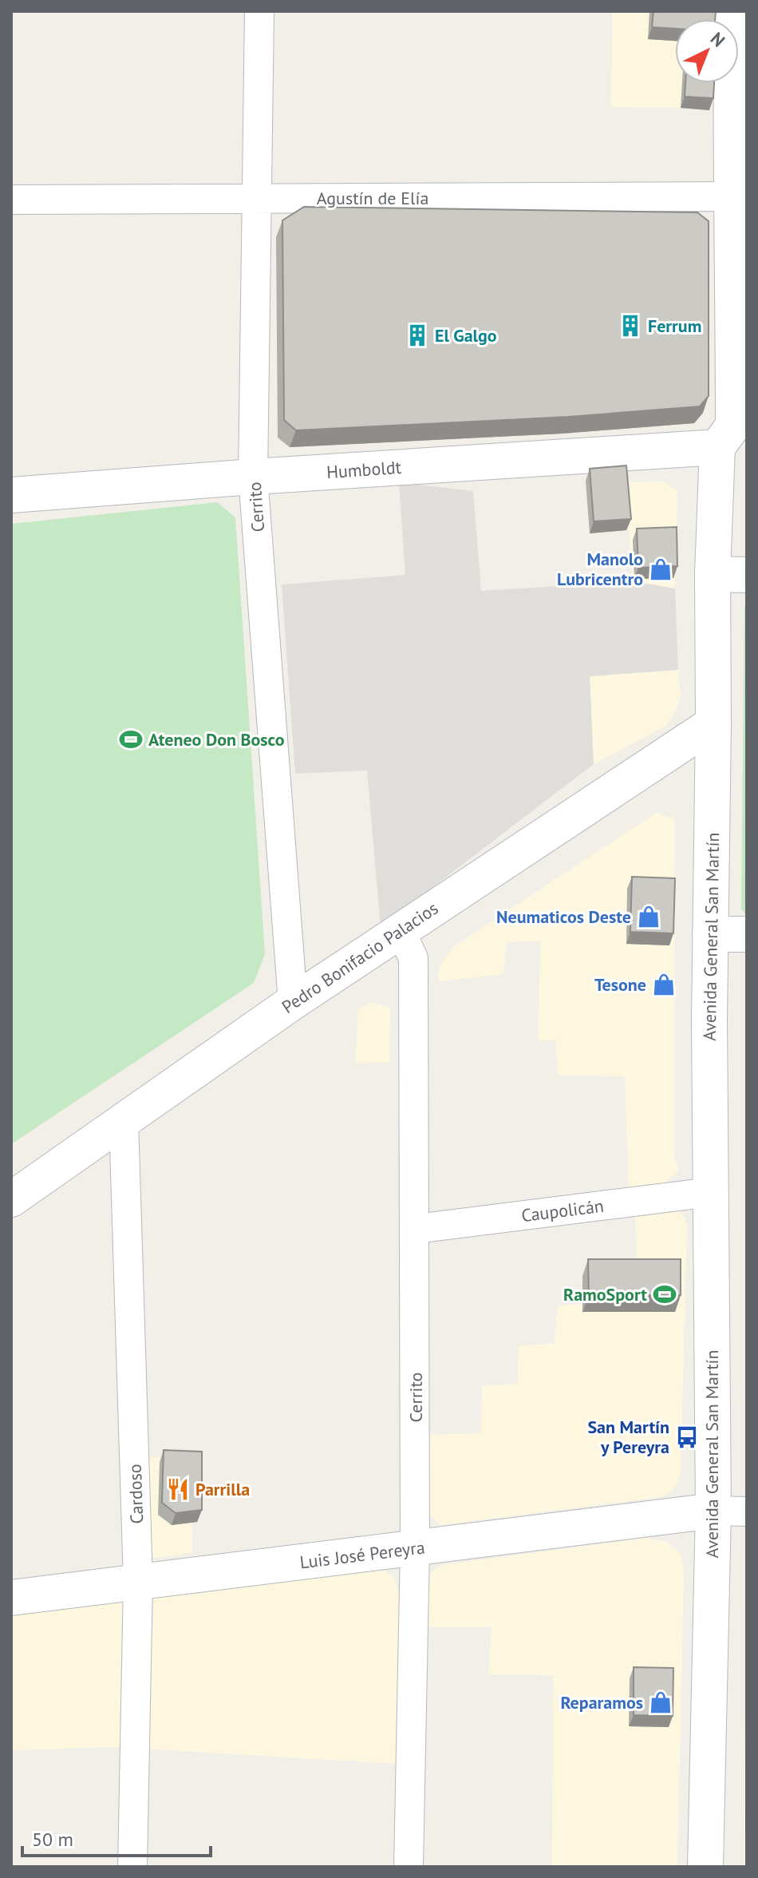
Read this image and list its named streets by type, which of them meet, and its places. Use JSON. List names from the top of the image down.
{
  "streets": {
    "street": [
      "Agustín de Elía",
      "Humboldt",
      "Cerrito",
      "Avenida General San Martín",
      "Pedro Bonifacio Palacios",
      "Caupolicán",
      "Cardoso",
      "Luis José Pereyra"
    ]
  },
  "crossings": [
    ["Agustín de Elía", "Cerrito"],
    ["Agustín de Elía", "Avenida General San Martín"],
    ["Humboldt", "Cerrito"],
    ["Humboldt", "Avenida General San Martín"],
    ["Cerrito", "Pedro Bonifacio Palacios"],
    ["Cerrito", "Caupolicán"],
    ["Cerrito", "Luis José Pereyra"],
    ["Avenida General San Martín", "Pedro Bonifacio Palacios"],
    ["Avenida General San Martín", "Caupolicán"],
    ["Avenida General San Martín", "Luis José Pereyra"],
    ["Pedro Bonifacio Palacios", "Cardoso"],
    ["Cardoso", "Luis José Pereyra"]
  ],
  "places": {
    "building": ["Ferrum", "El Galgo"],
    "shop": [
      "Manolo Lubricentro",
      "Neumaticos Deste",
      "Tesone",
      "Reparamos"
    ],
    "sports": ["Ateneo Don Bosco", "RamoSport"],
    "bus stop": ["San Martín y Pereyra"],
    "restaurant": ["Parrilla"]
  },
  "scale_bar": "50 m",
  "north": "top right"
}
